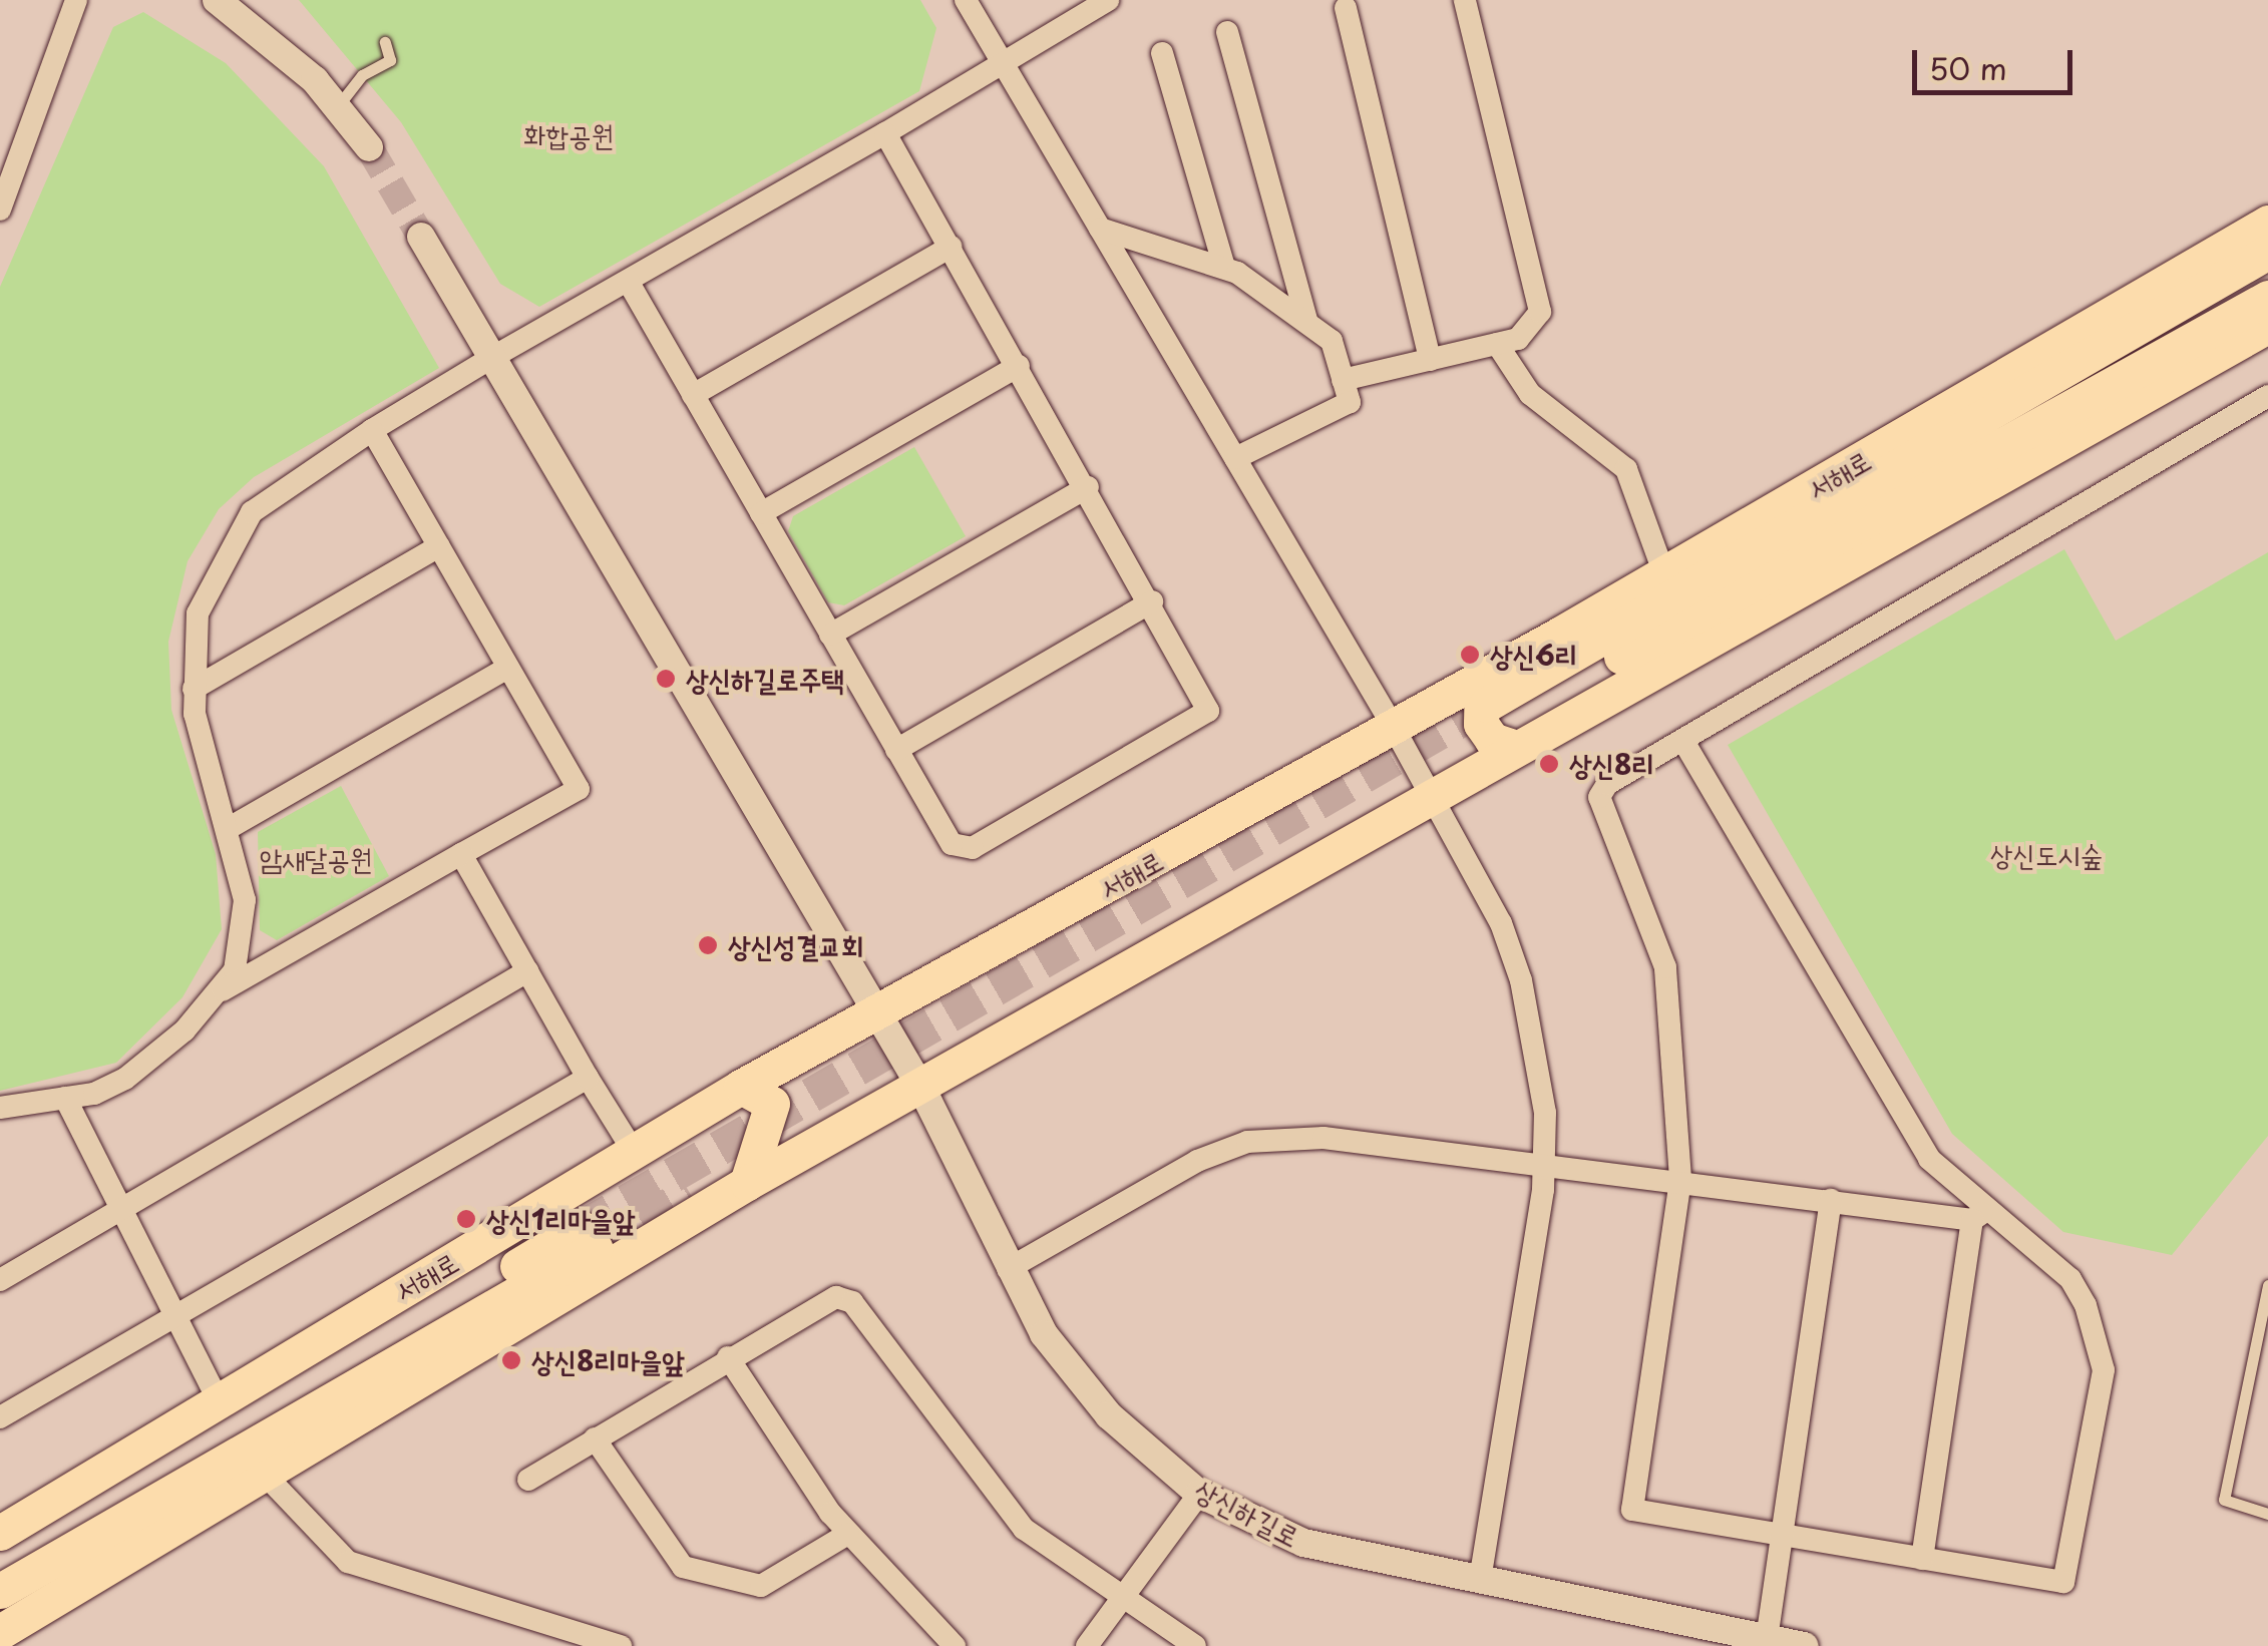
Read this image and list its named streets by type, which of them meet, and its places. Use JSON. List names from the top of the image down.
{
  "streets": {
    "main road": ["서해로"],
    "street": ["상신하길로"]
  },
  "crossings": [
    ["서해로", "상신하길로"]
  ],
  "parks": ["화합공원", "상신도시숲", "암새달공원"],
  "places": [
    "상신6리",
    "상신하길로주택",
    "상신8리",
    "상신성결교회",
    "상신1리마을앞",
    "상신8리마을앞"
  ],
  "scale_bar": "50 m"
}
